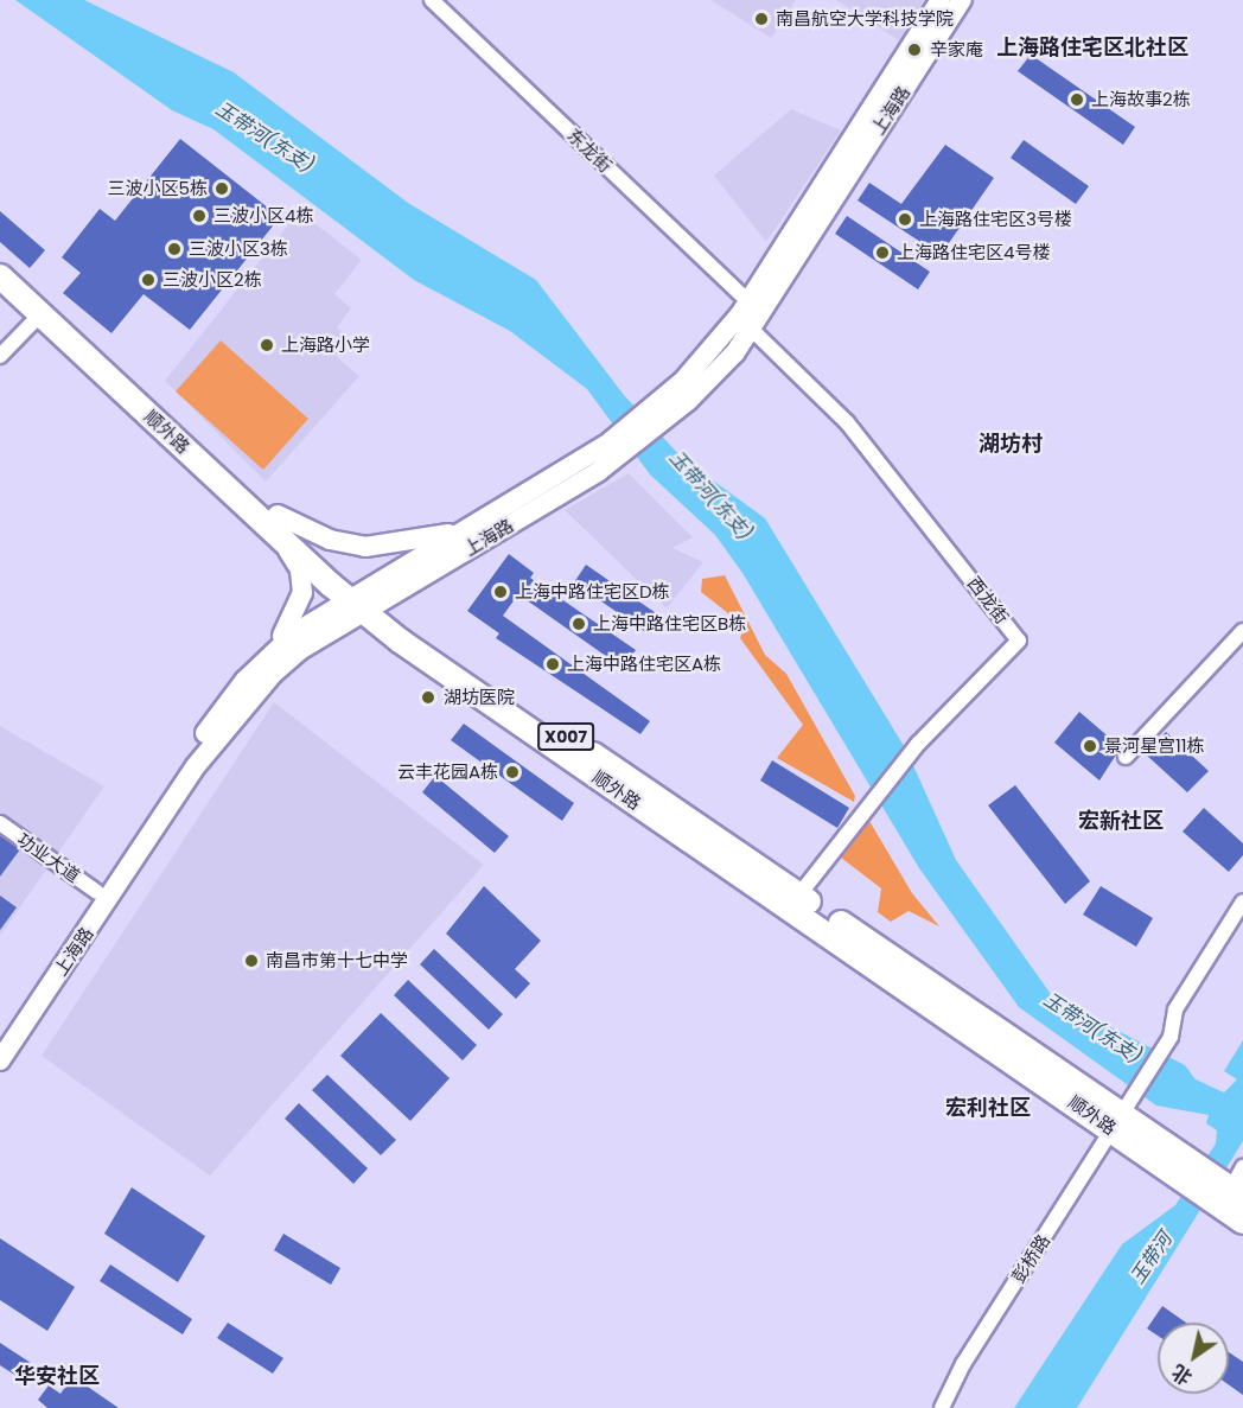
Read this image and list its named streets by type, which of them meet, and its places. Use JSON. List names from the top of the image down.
{
  "streets": {
    "main road": ["上海路", "顺外路"],
    "street": [
      "东龙街",
      "西龙街",
      "功业大道",
      "彭桥路"
    ]
  },
  "crossings": [
    ["上海路", "东龙街"],
    ["上海路", "顺外路"],
    ["上海路", "西龙街"],
    ["上海路", "功业大道"],
    ["顺外路", "西龙街"],
    ["顺外路", "彭桥路"]
  ],
  "districts": [
    "上海路住宅区北社区",
    "湖坊村",
    "宏新社区",
    "宏利社区",
    "华安社区"
  ],
  "water": ["玉带河(东支)", "玉带河"],
  "places": [
    "南昌航空大学科技学院",
    "辛家庵",
    "上海故事2栋",
    "三波小区5栋",
    "三波小区4栋",
    "上海路住宅区3号楼",
    "三波小区3栋",
    "上海路住宅区4号楼",
    "三波小区2栋",
    "上海路小学",
    "上海中路住宅区D栋",
    "上海中路住宅区B栋",
    "上海中路住宅区A栋",
    "湖坊医院",
    "景河星宫11栋",
    "云丰花园A栋",
    "南昌市第十七中学"
  ],
  "north": "bottom left"
}
